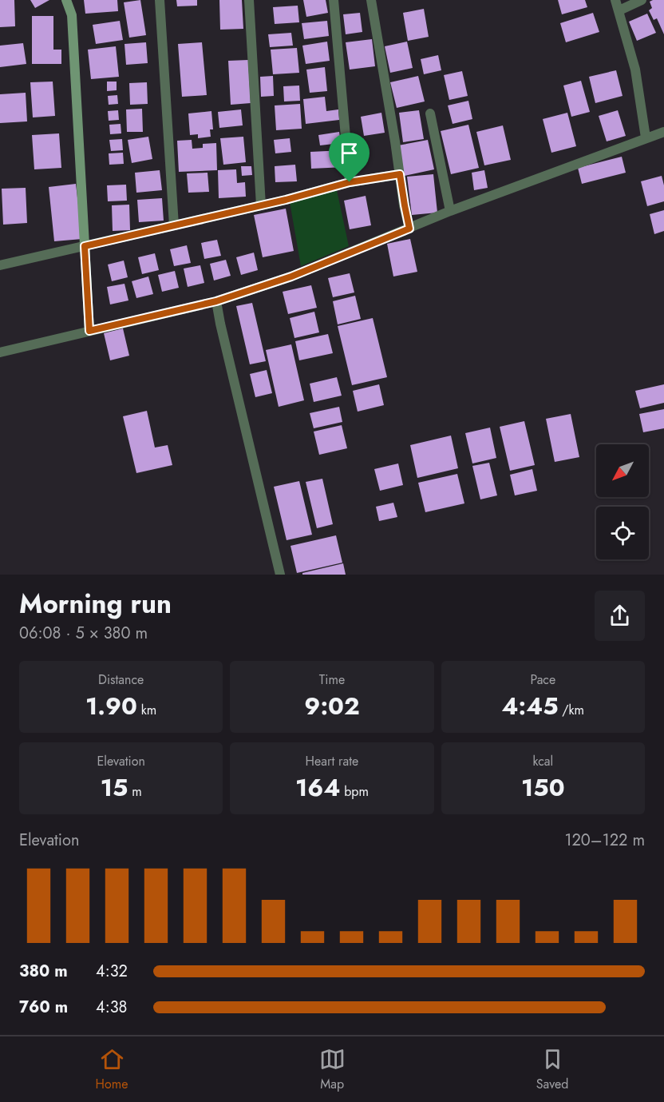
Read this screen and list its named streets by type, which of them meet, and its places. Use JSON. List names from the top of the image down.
{
  "north": "bottom left",
  "page": {
    "heading": ["Morning run", "06:08 · 5 × 380 m"],
    "stats": [
      ["Distance", "1.90 km"],
      ["Time", "9:02"],
      ["Pace", "4:45 /km"],
      ["Elevation", "15 m"],
      ["Heart rate", "164 bpm"],
      ["kcal", "150"]
    ],
    "chart": ["Elevation", "120–122 m"],
    "list": [
      {
        "name": "380 m",
        "note": "4:32"
      },
      {
        "name": "760 m",
        "note": "4:38"
      }
    ],
    "tabs": ["Home", "Map", "Saved"]
  }
}
